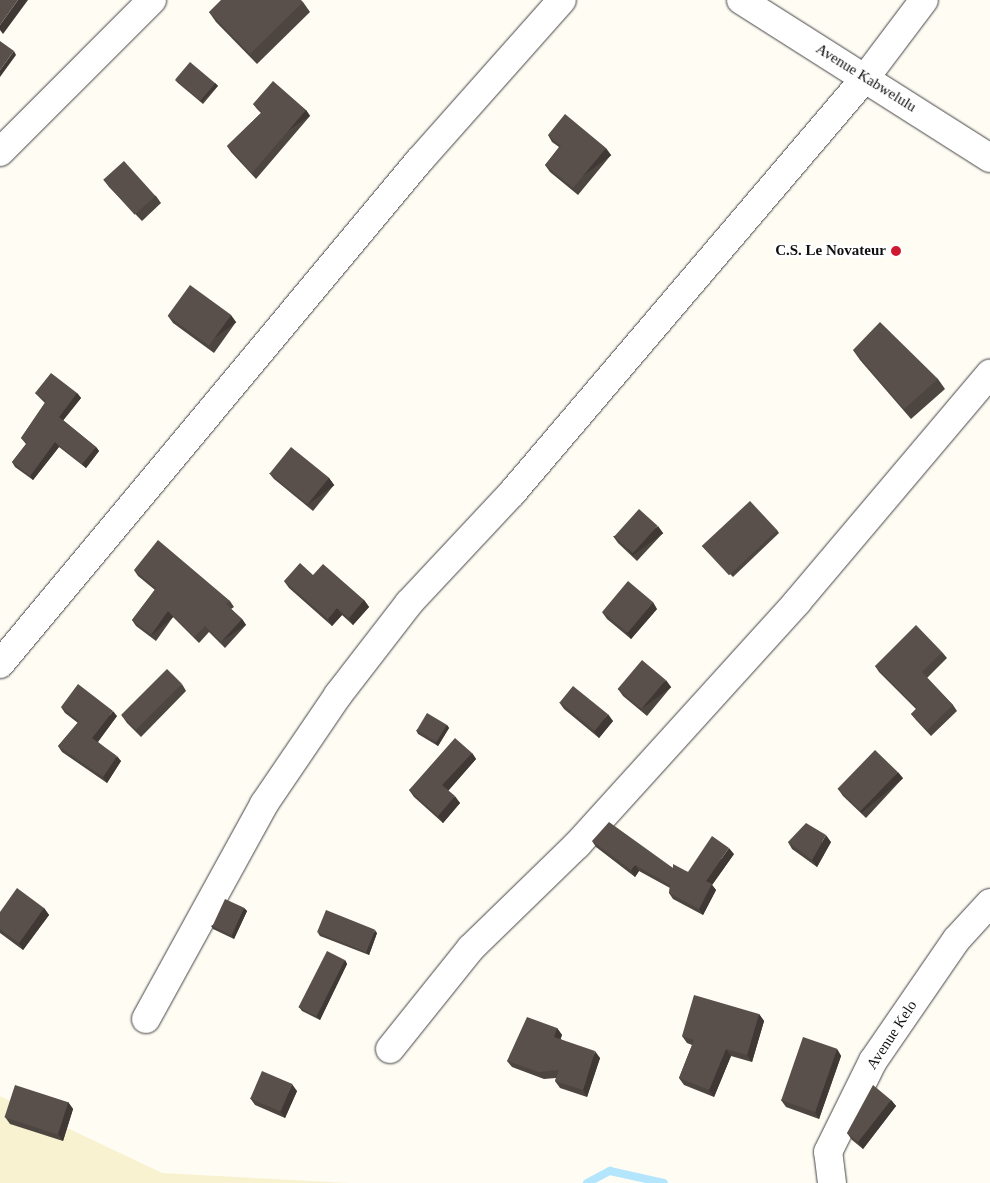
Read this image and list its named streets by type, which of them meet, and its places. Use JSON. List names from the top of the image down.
{
  "streets": {
    "street": ["Avenue Kabwelulu", "Avenue Kelo"]
  },
  "places": ["C.S. Le Novateur"]
}
